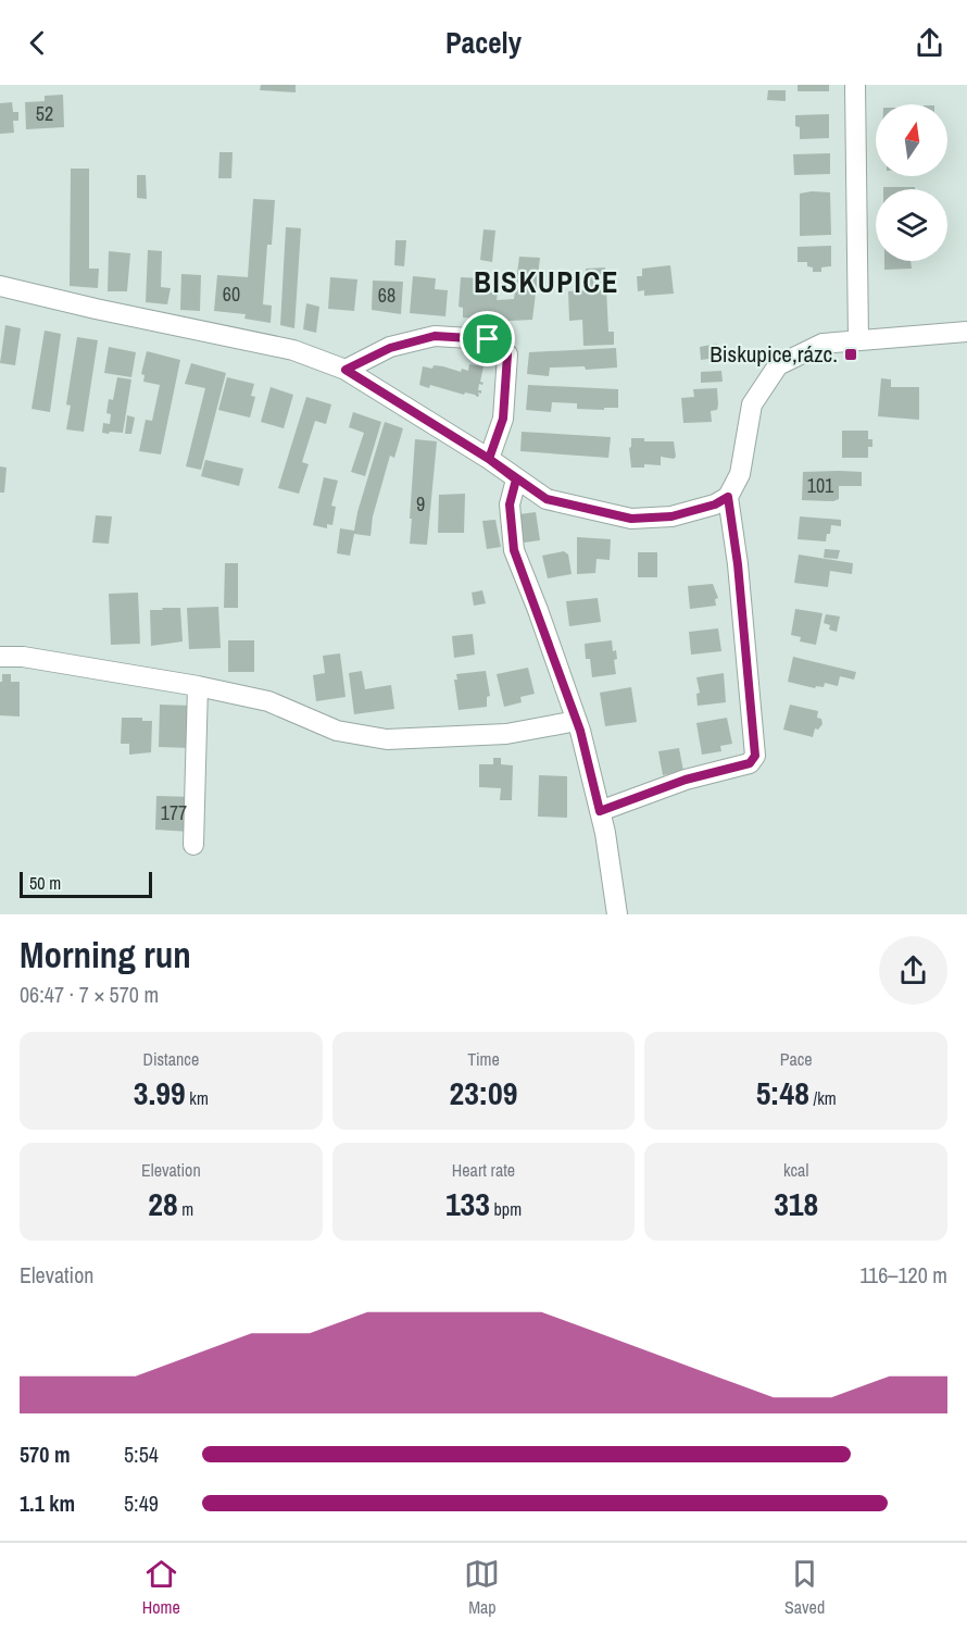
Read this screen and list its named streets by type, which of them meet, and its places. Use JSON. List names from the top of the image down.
{
  "districts": ["BISKUPICE"],
  "places": {
    "transit": ["Biskupice,rázc."]
  },
  "house_numbers": [
    "52",
    "60",
    "68",
    "101",
    "9",
    "177"
  ],
  "scale_bar": "50 m",
  "north": "top",
  "page": {
    "header": "Pacely",
    "scale": "50 m",
    "heading": ["Morning run", "06:47 · 7 × 570 m"],
    "stats": [
      ["Distance", "3.99 km"],
      ["Time", "23:09"],
      ["Pace", "5:48 /km"],
      ["Elevation", "28 m"],
      ["Heart rate", "133 bpm"],
      ["kcal", "318"]
    ],
    "chart": ["Elevation", "116–120 m"],
    "list": [
      {
        "name": "570 m",
        "note": "5:54"
      },
      {
        "name": "1.1 km",
        "note": "5:49"
      }
    ],
    "tabs": ["Home", "Map", "Saved"]
  }
}
